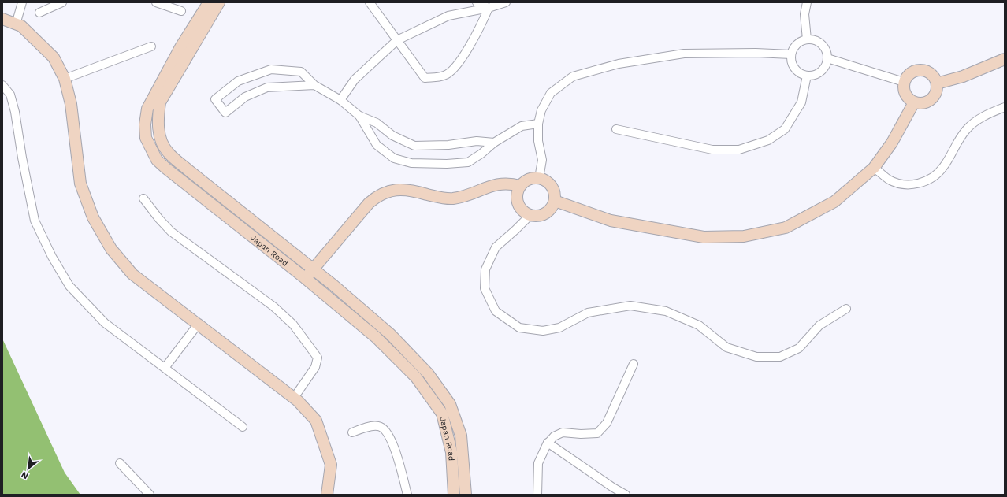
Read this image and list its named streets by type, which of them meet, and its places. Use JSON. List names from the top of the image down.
{
  "streets": {
    "street": ["Japan Road"]
  },
  "north": "bottom left"
}
